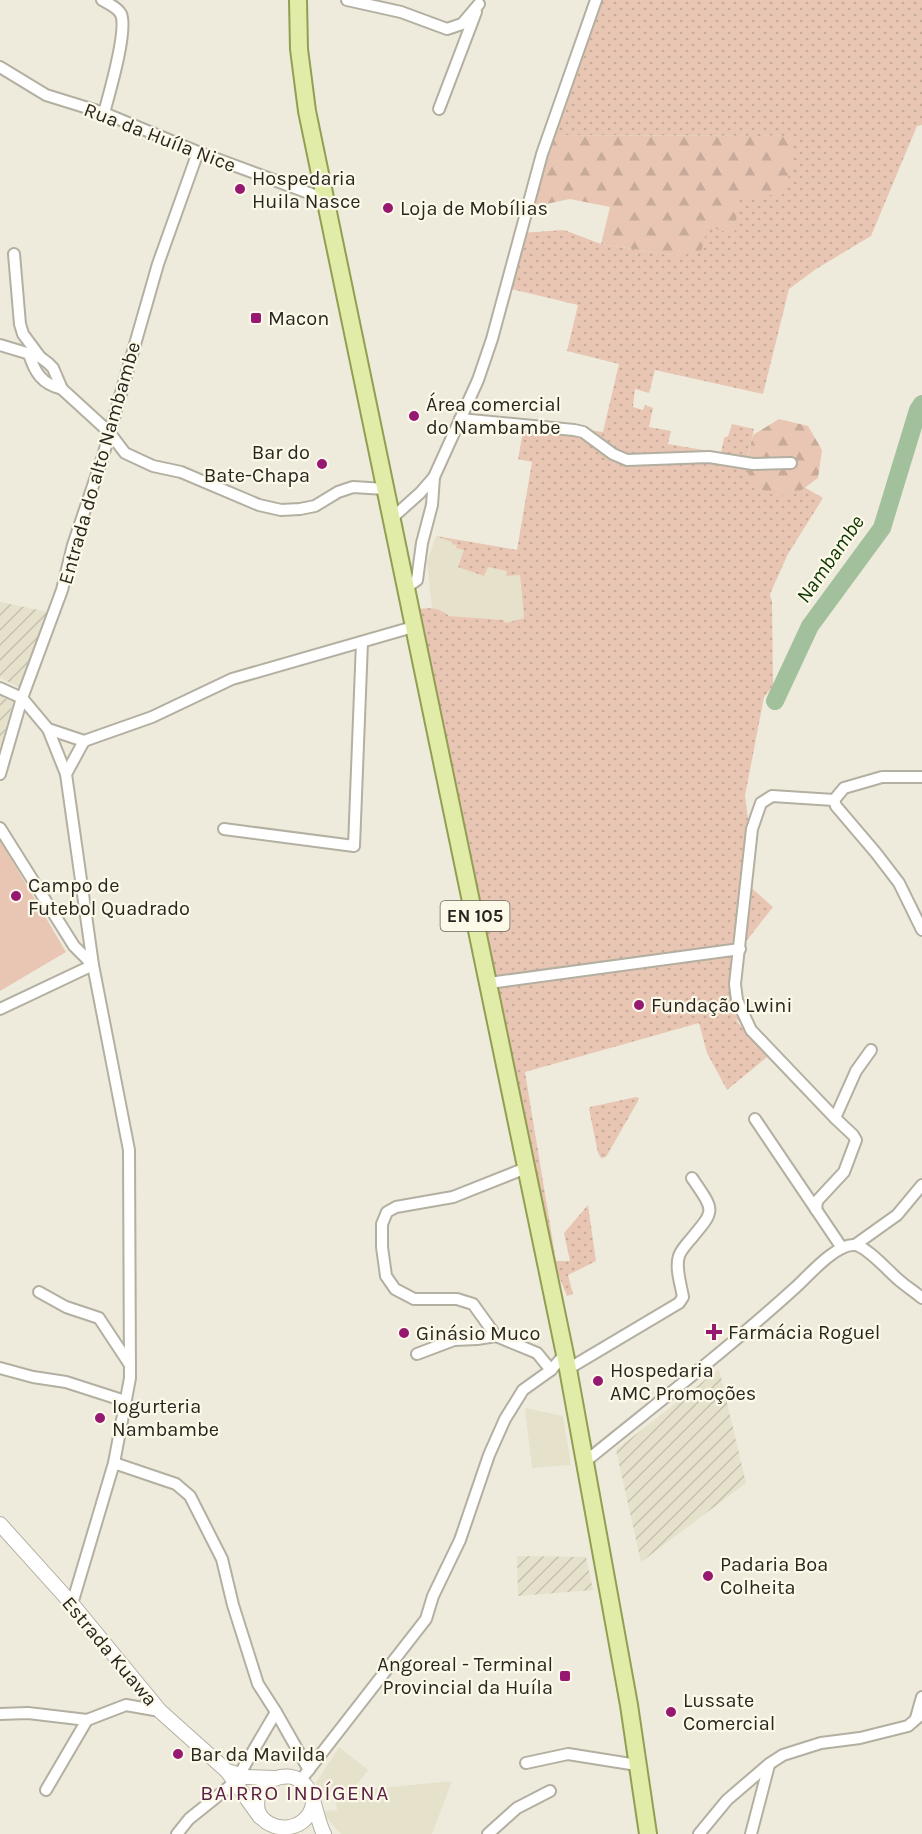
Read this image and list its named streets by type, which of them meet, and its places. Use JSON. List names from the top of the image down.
{
  "streets": {
    "main road": ["EN 105"],
    "street": ["Rua da Huíla Nice", "Entrada do alto Nambambe", "Estrada Kuawa"]
  },
  "crossings": [
    ["Rua da Huíla Nice", "Entrada do alto Nambambe"],
    ["Rua da Huíla Nice", "EN 105"]
  ],
  "districts": ["BAIRRO INDÍGENA"],
  "water": ["Nambambe"],
  "places": {
    "other": [
      "Hospedaria Huila Nasce",
      "Loja de Mobílias",
      "Área comercial do Nambambe",
      "Bar do Bate-Chapa",
      "Campo de Futebol Quadrado",
      "Fundação Lwini",
      "Ginásio Muco",
      "Hospedaria AMC Promoções",
      "Iogurteria Nambambe",
      "Padaria Boa Colheita",
      "Lussate Comercial",
      "Bar da Mavilda"
    ],
    "transit": ["Macon", "Angoreal - Terminal Provincial da Huíla"],
    "health": ["Farmácia Roguel"]
  }
}
